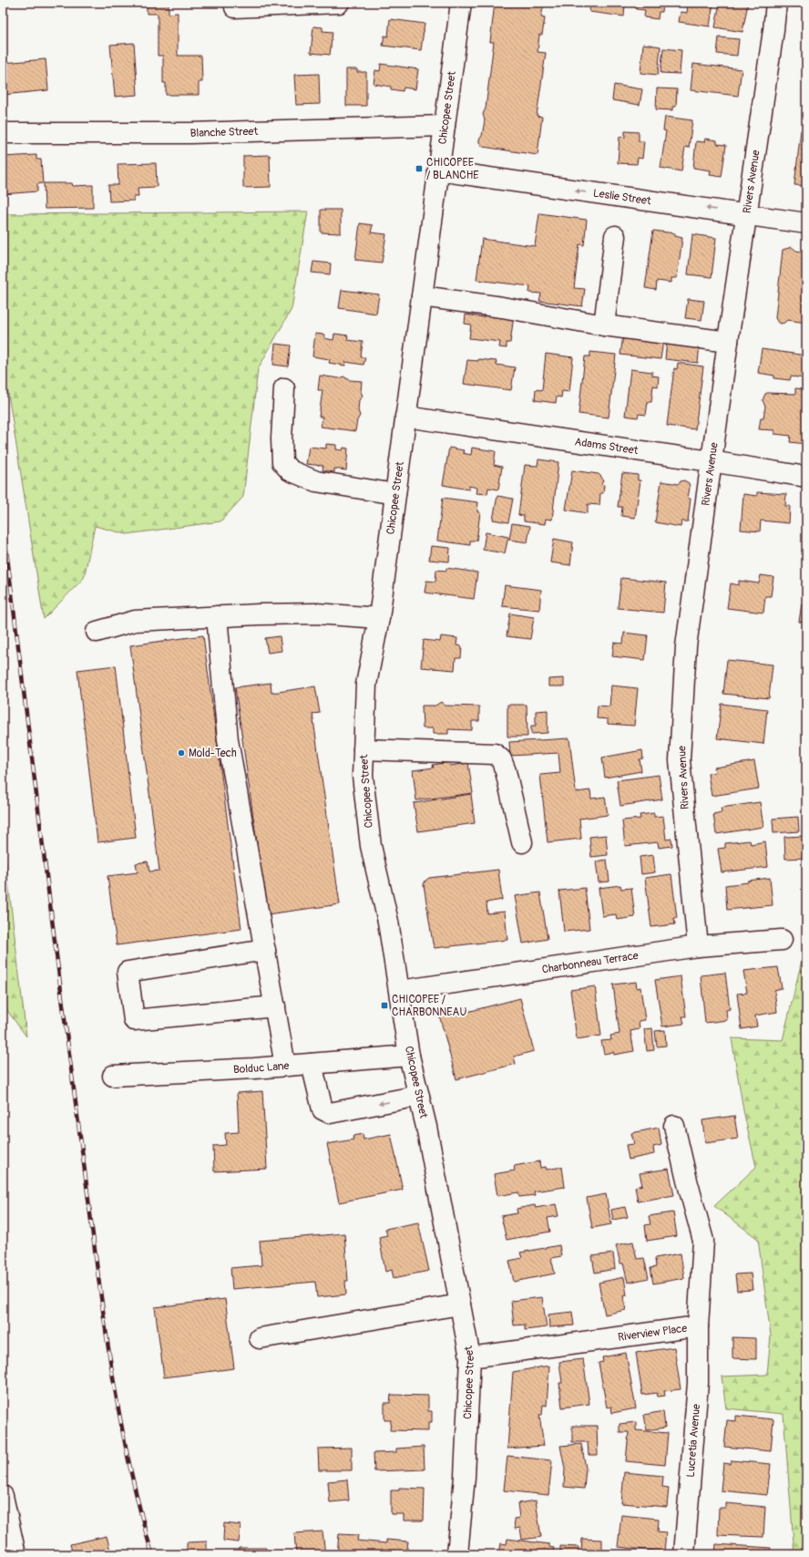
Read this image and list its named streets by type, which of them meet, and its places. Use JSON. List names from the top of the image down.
{
  "streets": {
    "street": [
      "Chicopee Street",
      "Blanche Street",
      "Rivers Avenue",
      "Leslie Street",
      "Adams Street",
      "Charbonneau Terrace",
      "Bolduc Lane",
      "Riverview Place",
      "Lucretia Avenue"
    ]
  },
  "crossings": [
    ["Chicopee Street", "Blanche Street"],
    ["Chicopee Street", "Leslie Street"],
    ["Chicopee Street", "Adams Street"],
    ["Chicopee Street", "Charbonneau Terrace"],
    ["Chicopee Street", "Bolduc Lane"],
    ["Chicopee Street", "Riverview Place"],
    ["Rivers Avenue", "Leslie Street"],
    ["Rivers Avenue", "Adams Street"],
    ["Rivers Avenue", "Charbonneau Terrace"],
    ["Riverview Place", "Lucretia Avenue"]
  ],
  "places": {
    "transit": ["CHICOPEE / BLANCHE", "CHICOPEE / CHARBONNEAU"],
    "other": ["Mold-Tech"]
  }
}
